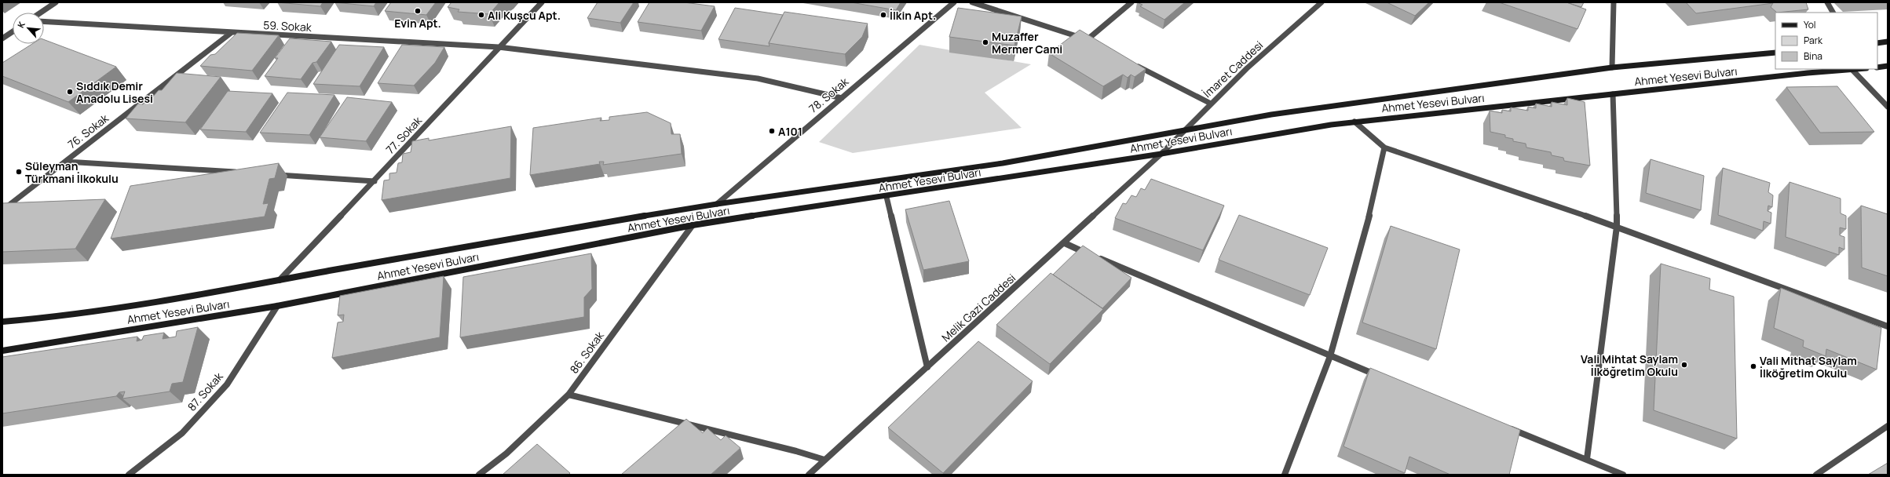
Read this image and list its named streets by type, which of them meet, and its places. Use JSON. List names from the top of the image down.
{
  "streets": {
    "main road": ["Ahmet Yesevi Bulvarı"],
    "street": [
      "59. Sokak",
      "İmaret Caddesi",
      "78. Sokak",
      "76. Sokak",
      "77. Sokak",
      "Melik Gazi Caddesi",
      "86. Sokak",
      "87. Sokak"
    ]
  },
  "crossings": [
    ["59. Sokak", "78. Sokak"],
    ["59. Sokak", "76. Sokak"],
    ["59. Sokak", "77. Sokak"],
    ["İmaret Caddesi", "Ahmet Yesevi Bulvarı"],
    ["İmaret Caddesi", "Melik Gazi Caddesi"],
    ["Ahmet Yesevi Bulvarı", "78. Sokak"],
    ["Ahmet Yesevi Bulvarı", "77. Sokak"],
    ["Ahmet Yesevi Bulvarı", "Melik Gazi Caddesi"],
    ["Ahmet Yesevi Bulvarı", "86. Sokak"],
    ["Ahmet Yesevi Bulvarı", "87. Sokak"]
  ],
  "places": [
    "Evin Apt.",
    "Ali Kuşcu Apt.",
    "İlkin Apt.",
    "Muzaffer Mermer Cami",
    "Sıddık Demir Anadolu Lisesi",
    "A101",
    "Süleyman Türkmani İlkokulu",
    "Vali Mihtat Saylam İlköğretim Okulu",
    "Vali Mithat Saylam İlköğretim Okulu"
  ],
  "legend": ["Yol", "Park", "Bina"],
  "north": "top left"
}
